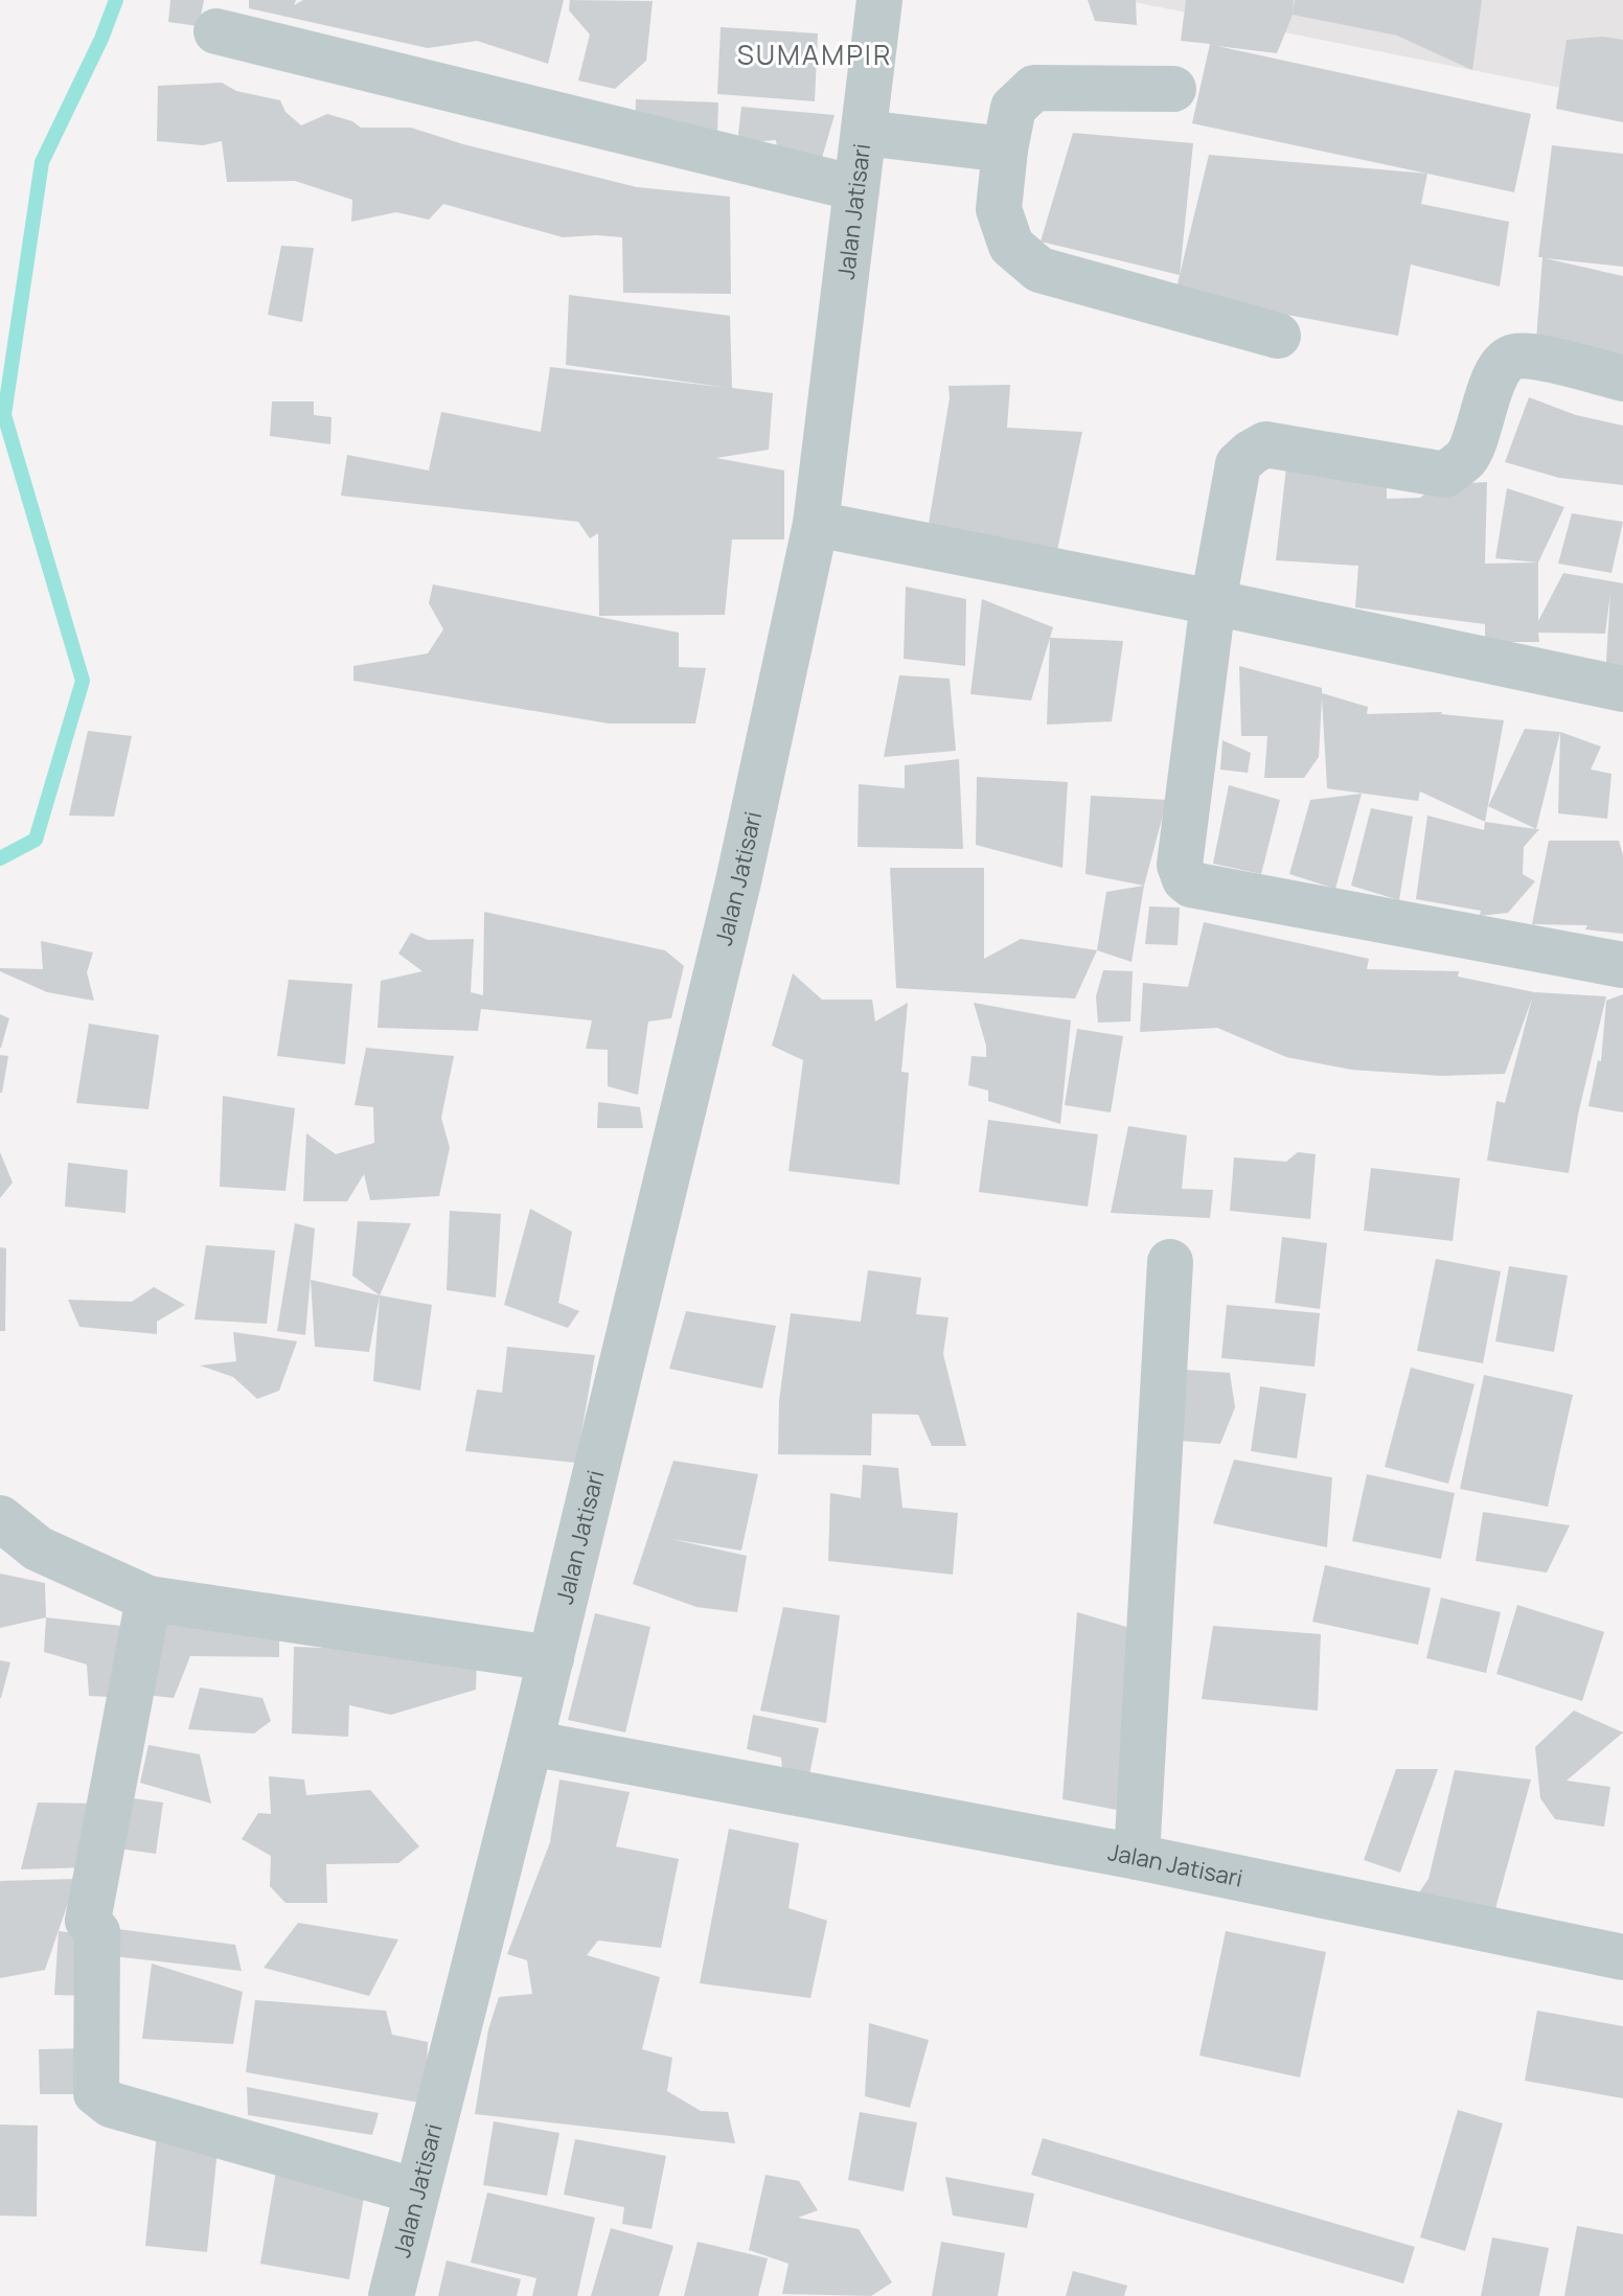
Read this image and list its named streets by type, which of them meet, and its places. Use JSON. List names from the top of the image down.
{
  "streets": {
    "street": ["Jalan Jatisari"]
  },
  "districts": ["SUMAMPIR"]
}
